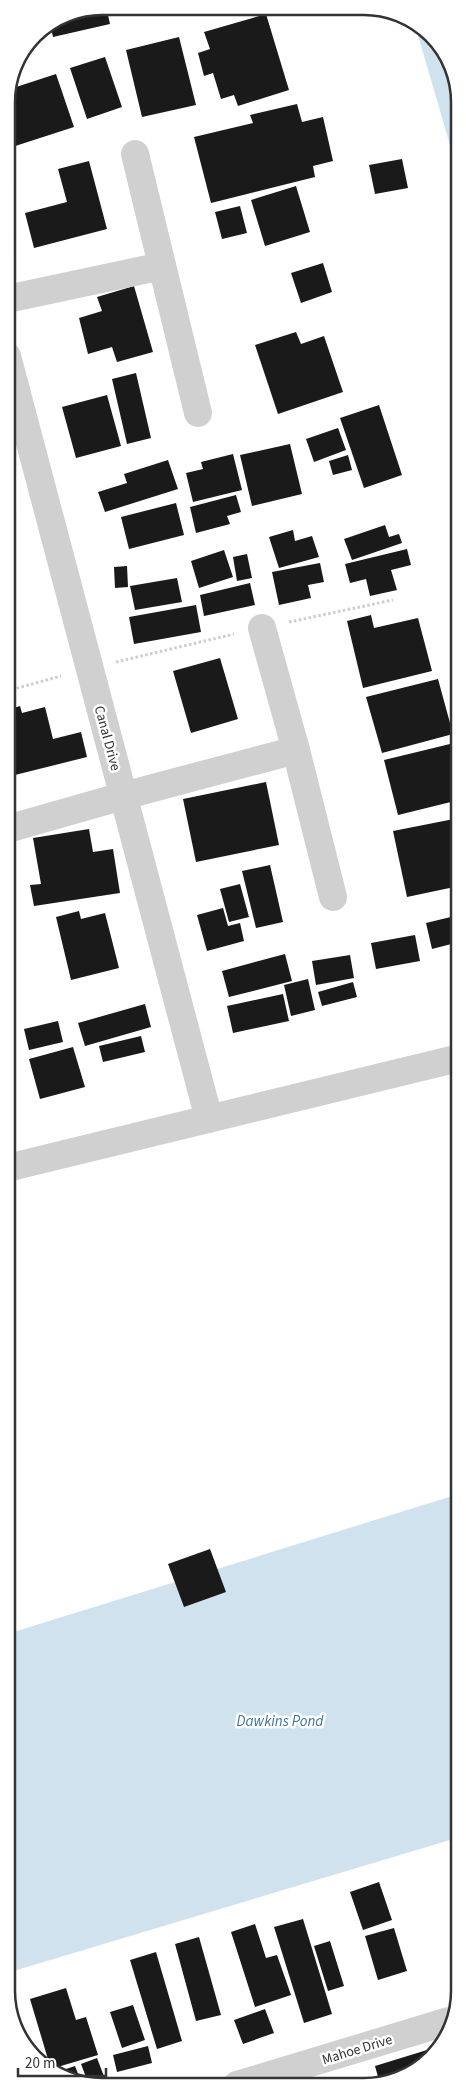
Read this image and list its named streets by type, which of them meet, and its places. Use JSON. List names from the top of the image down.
{
  "streets": {
    "street": ["Canal Drive", "Mahoe Drive"]
  },
  "water": ["Dawkins Pond"],
  "scale_bar": "20 m"
}
